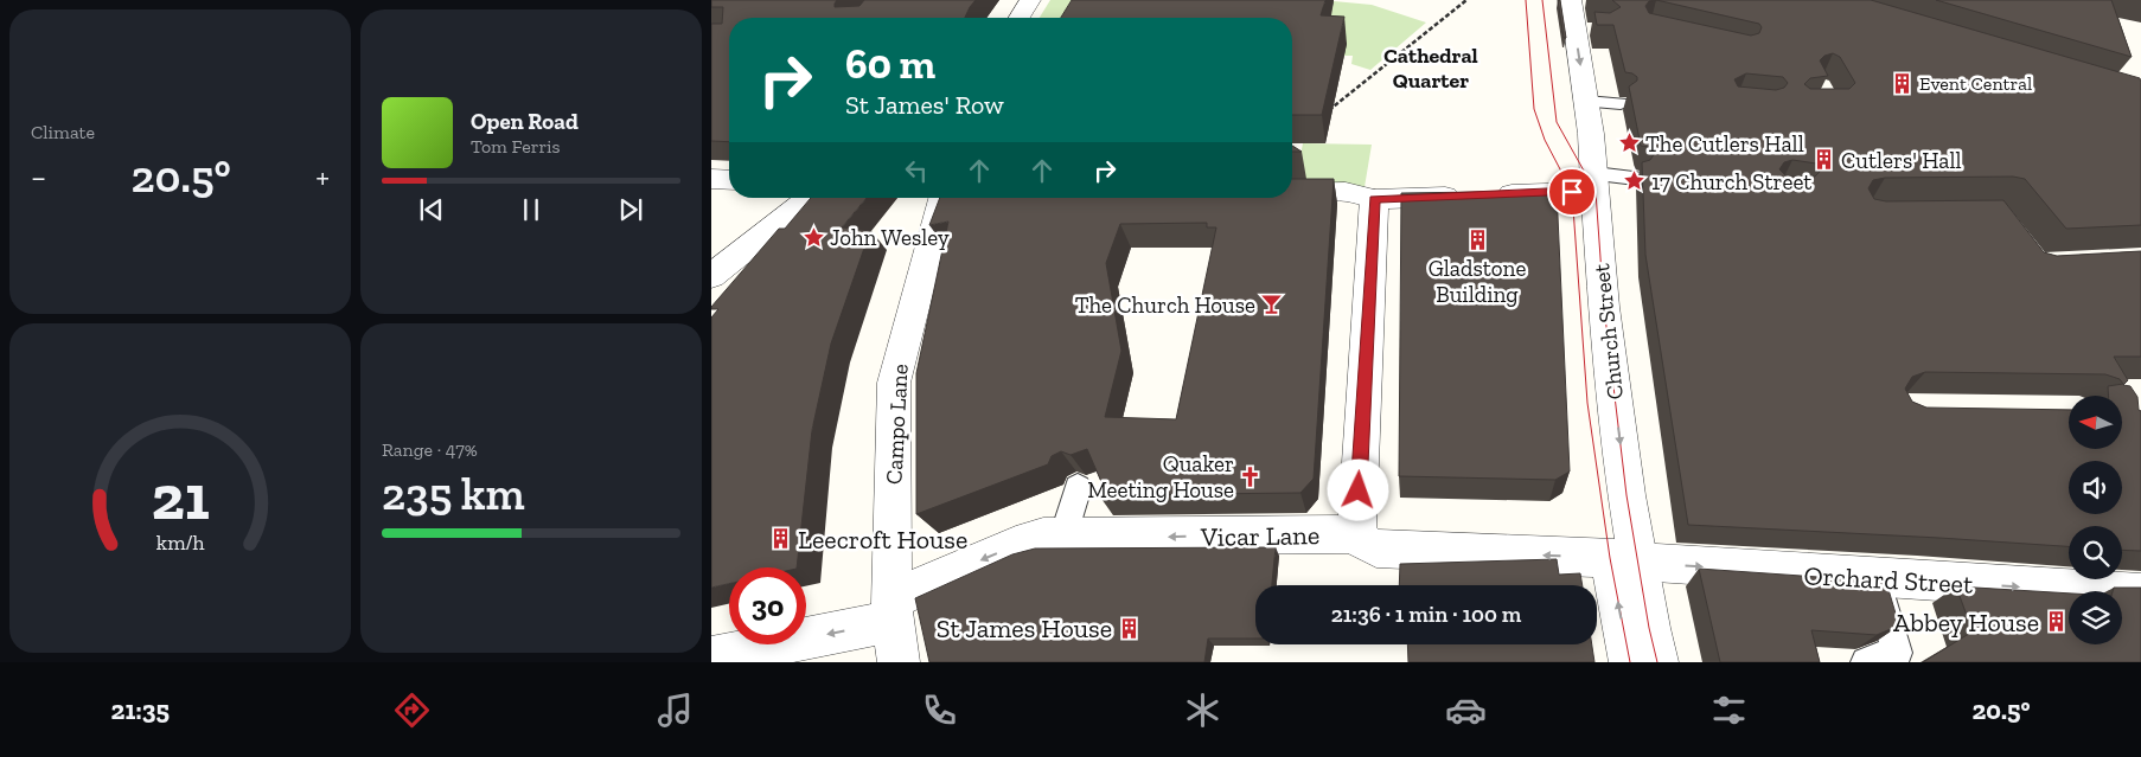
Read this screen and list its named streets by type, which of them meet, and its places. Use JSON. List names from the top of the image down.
{
  "streets": {
    "street": [
      "Church Street",
      "Campo Lane",
      "Vicar Lane",
      "Orchard Street"
    ]
  },
  "crossings": [
    ["Church Street", "Orchard Street"],
    ["Campo Lane", "Vicar Lane"]
  ],
  "one_way": ["Vicar Lane", "Orchard Street"],
  "districts": ["Cathedral Quarter"],
  "places": {
    "building": [
      "Event Central",
      "Cutlers' Hall",
      "Gladstone Building",
      "Leecroft House",
      "Abbey House",
      "St James House"
    ],
    "place": ["The Cutlers Hall", "17 Church Street", "John Wesley"],
    "bar": ["The Church House"],
    "church": ["Quaker Meeting House"]
  },
  "north": "left",
  "page": {
    "tile": [
      "Climate",
      ["Range · 47%", "235 km"]
    ],
    "turn": ["60 m", "St James' Row"],
    "song": ["Open Road", "Tom Ferris"],
    "heat": ["−", "20.5°", "+"],
    "limit": "30",
    "trip": "21:36 · 1 min · 100 m",
    "tabs": ["21:35", "20.5°"],
    "gauge": ["21", "km/h"]
  }
}
